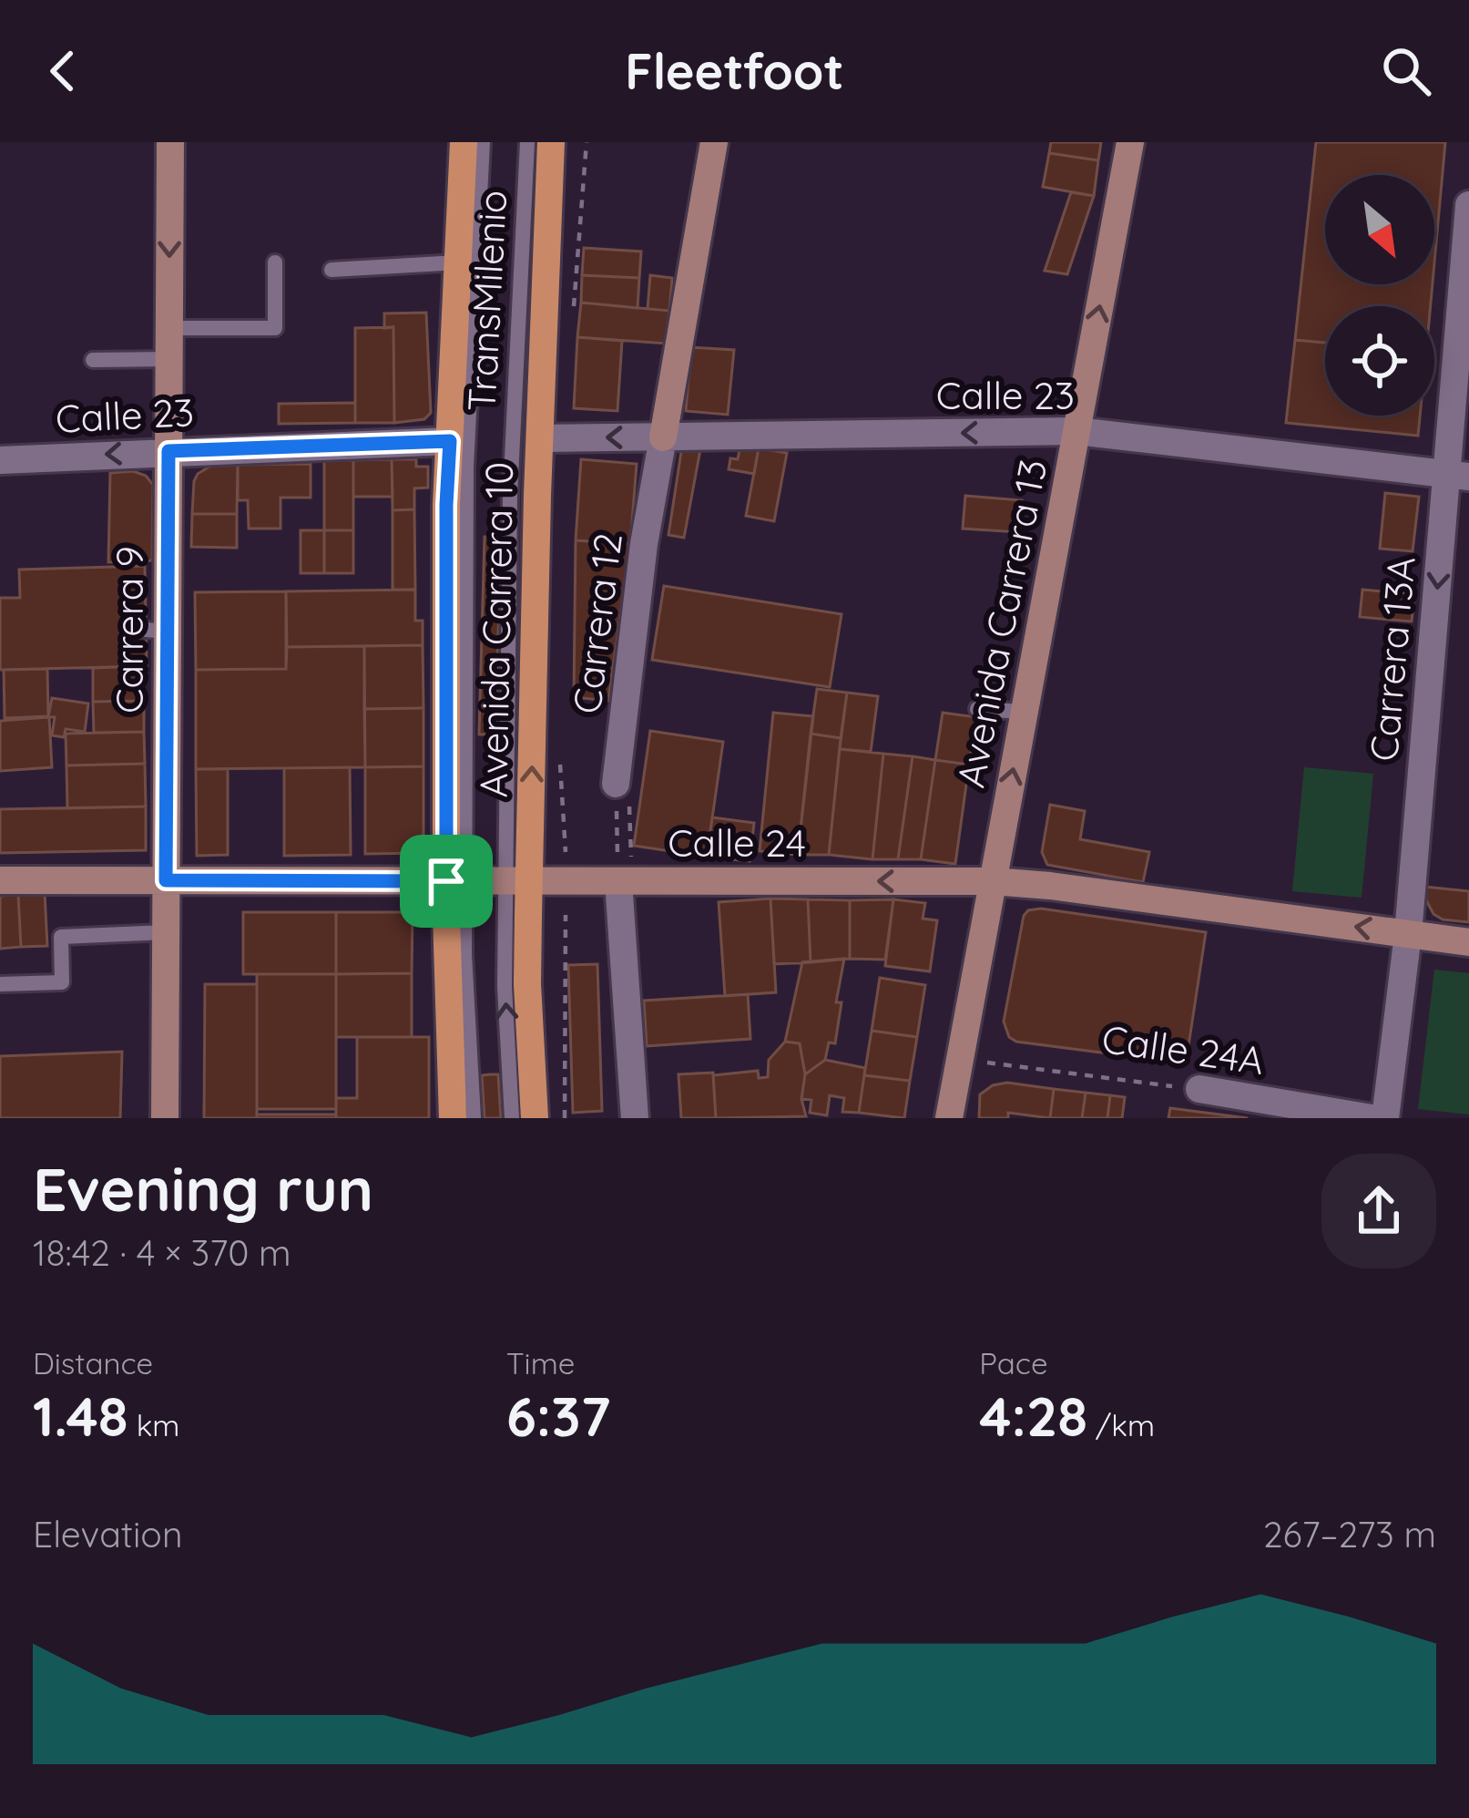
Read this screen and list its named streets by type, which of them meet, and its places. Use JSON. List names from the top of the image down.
{
  "streets": {
    "main road": ["Avenida Carrera 10"],
    "street": [
      "Calle 23",
      "Carrera 12",
      "Avenida Carrera 13",
      "Carrera 9",
      "Carrera 13A",
      "Calle 24",
      "Calle 24A"
    ],
    "lane": ["TransMilenio"]
  },
  "crossings": [
    ["TransMilenio", "Avenida Carrera 10"],
    ["TransMilenio", "Calle 24"],
    ["Calle 23", "Carrera 12"],
    ["Calle 23", "Avenida Carrera 13"],
    ["Calle 23", "Carrera 9"],
    ["Calle 23", "Avenida Carrera 10"],
    ["Calle 23", "Carrera 13A"],
    ["Avenida Carrera 13", "Calle 24"],
    ["Carrera 9", "Calle 24"],
    ["Avenida Carrera 10", "Calle 24"],
    ["Carrera 13A", "Calle 24"]
  ],
  "one_way": [
    "Calle 23",
    "Avenida Carrera 13",
    "Carrera 13A",
    "Calle 24"
  ],
  "north": "bottom right",
  "page": {
    "header": "Fleetfoot",
    "heading": ["Evening run", "18:42 · 4 × 370 m"],
    "stats": [
      ["Distance", "1.48 km"],
      ["Time", "6:37"],
      ["Pace", "4:28 /km"]
    ],
    "chart": ["Elevation", "267–273 m"]
  }
}
